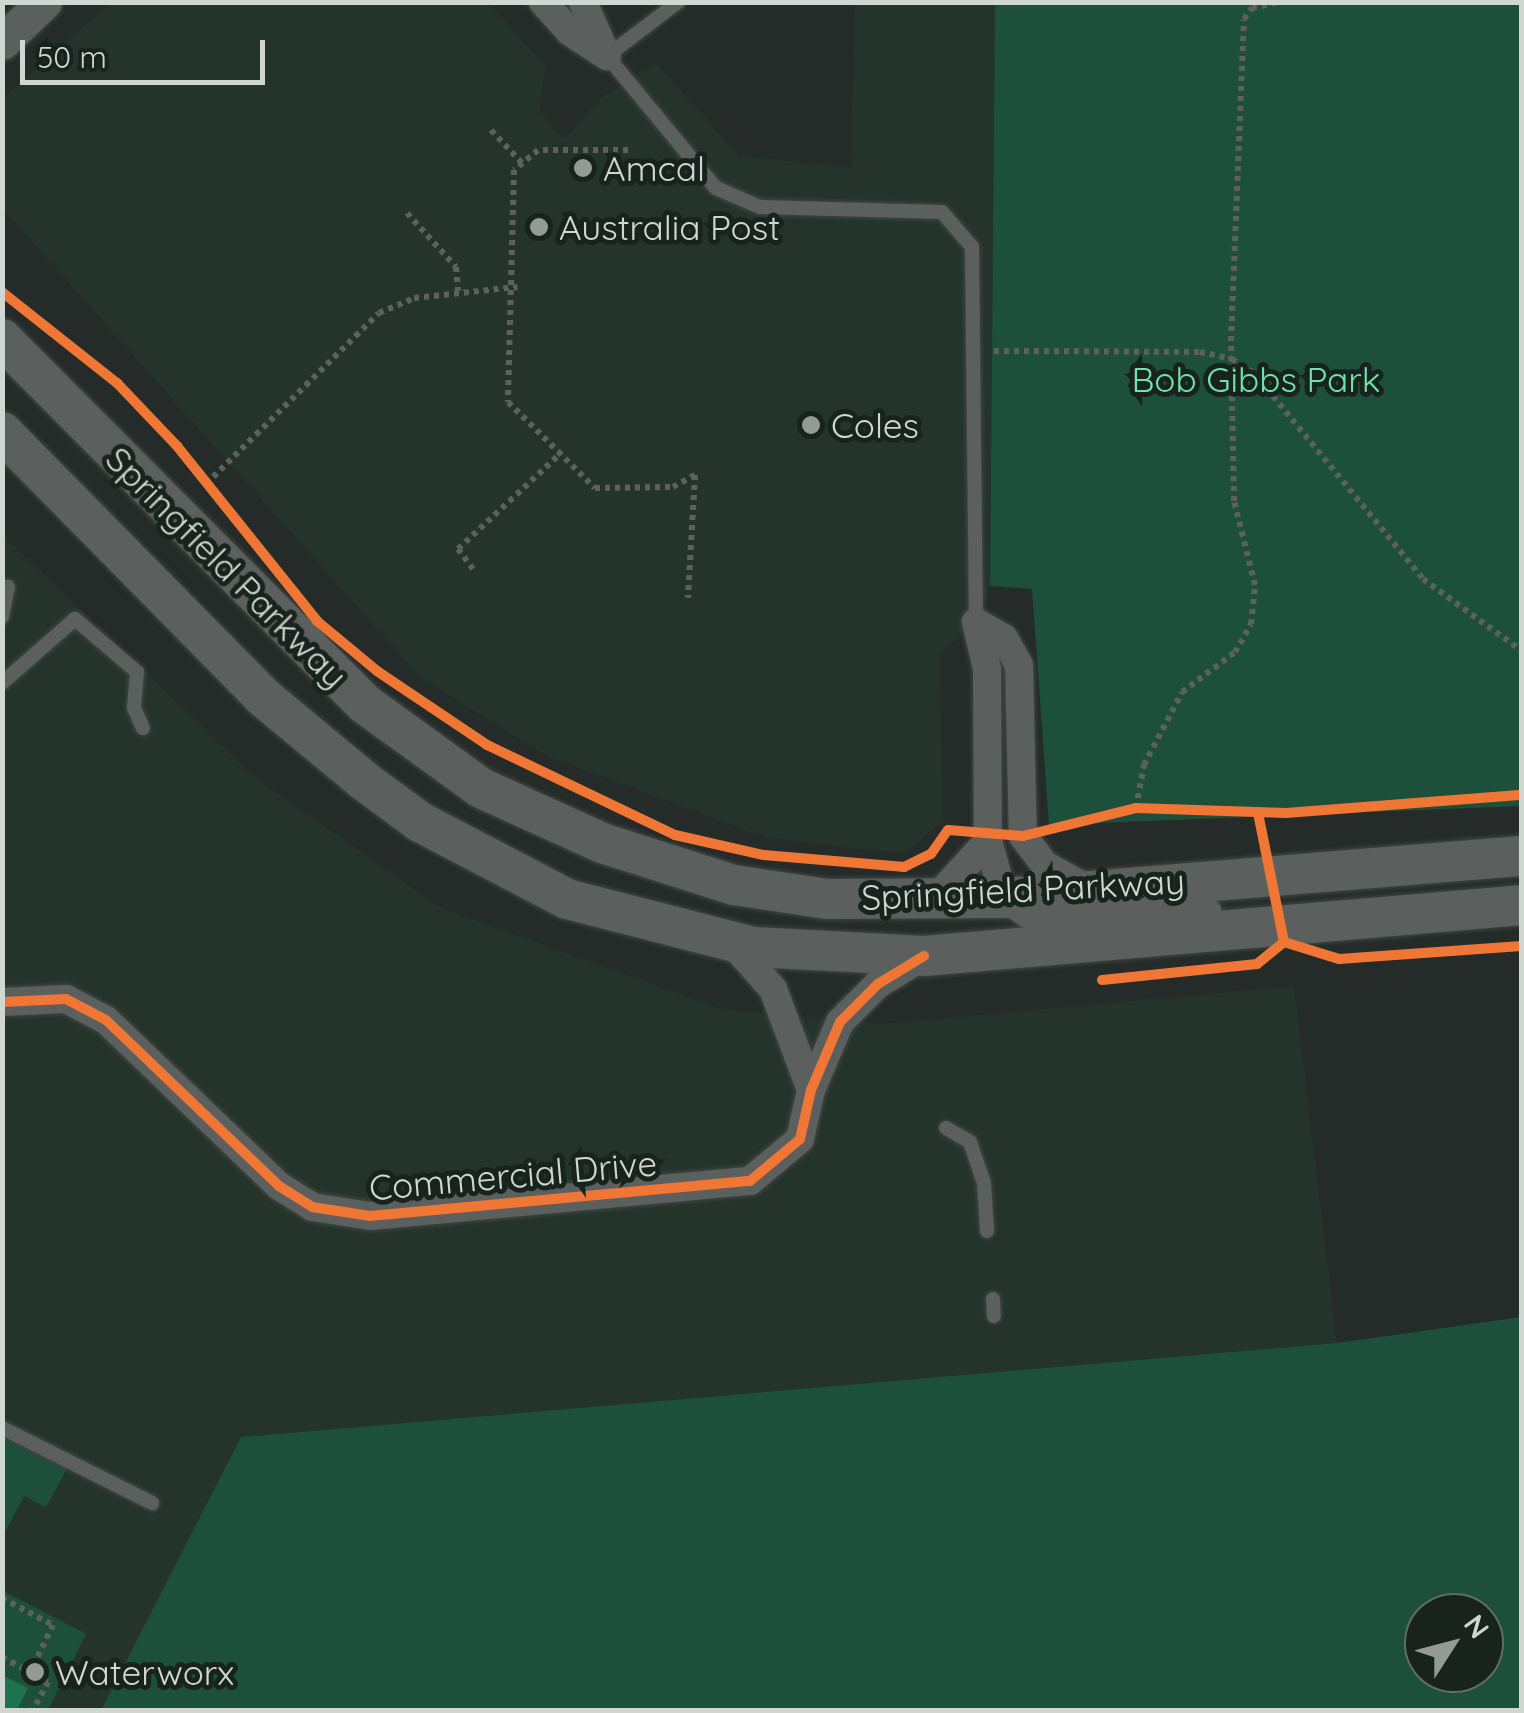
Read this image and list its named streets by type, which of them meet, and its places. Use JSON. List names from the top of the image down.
{
  "streets": {
    "main road": ["Springfield Parkway"],
    "street": ["Commercial Drive"]
  },
  "crossings": [
    ["Springfield Parkway", "Commercial Drive"]
  ],
  "parks": ["Bob Gibbs Park"],
  "places": [
    "Amcal",
    "Australia Post",
    "Coles",
    "Waterworx"
  ],
  "scale_bar": "50 m",
  "north": "top right"
}
